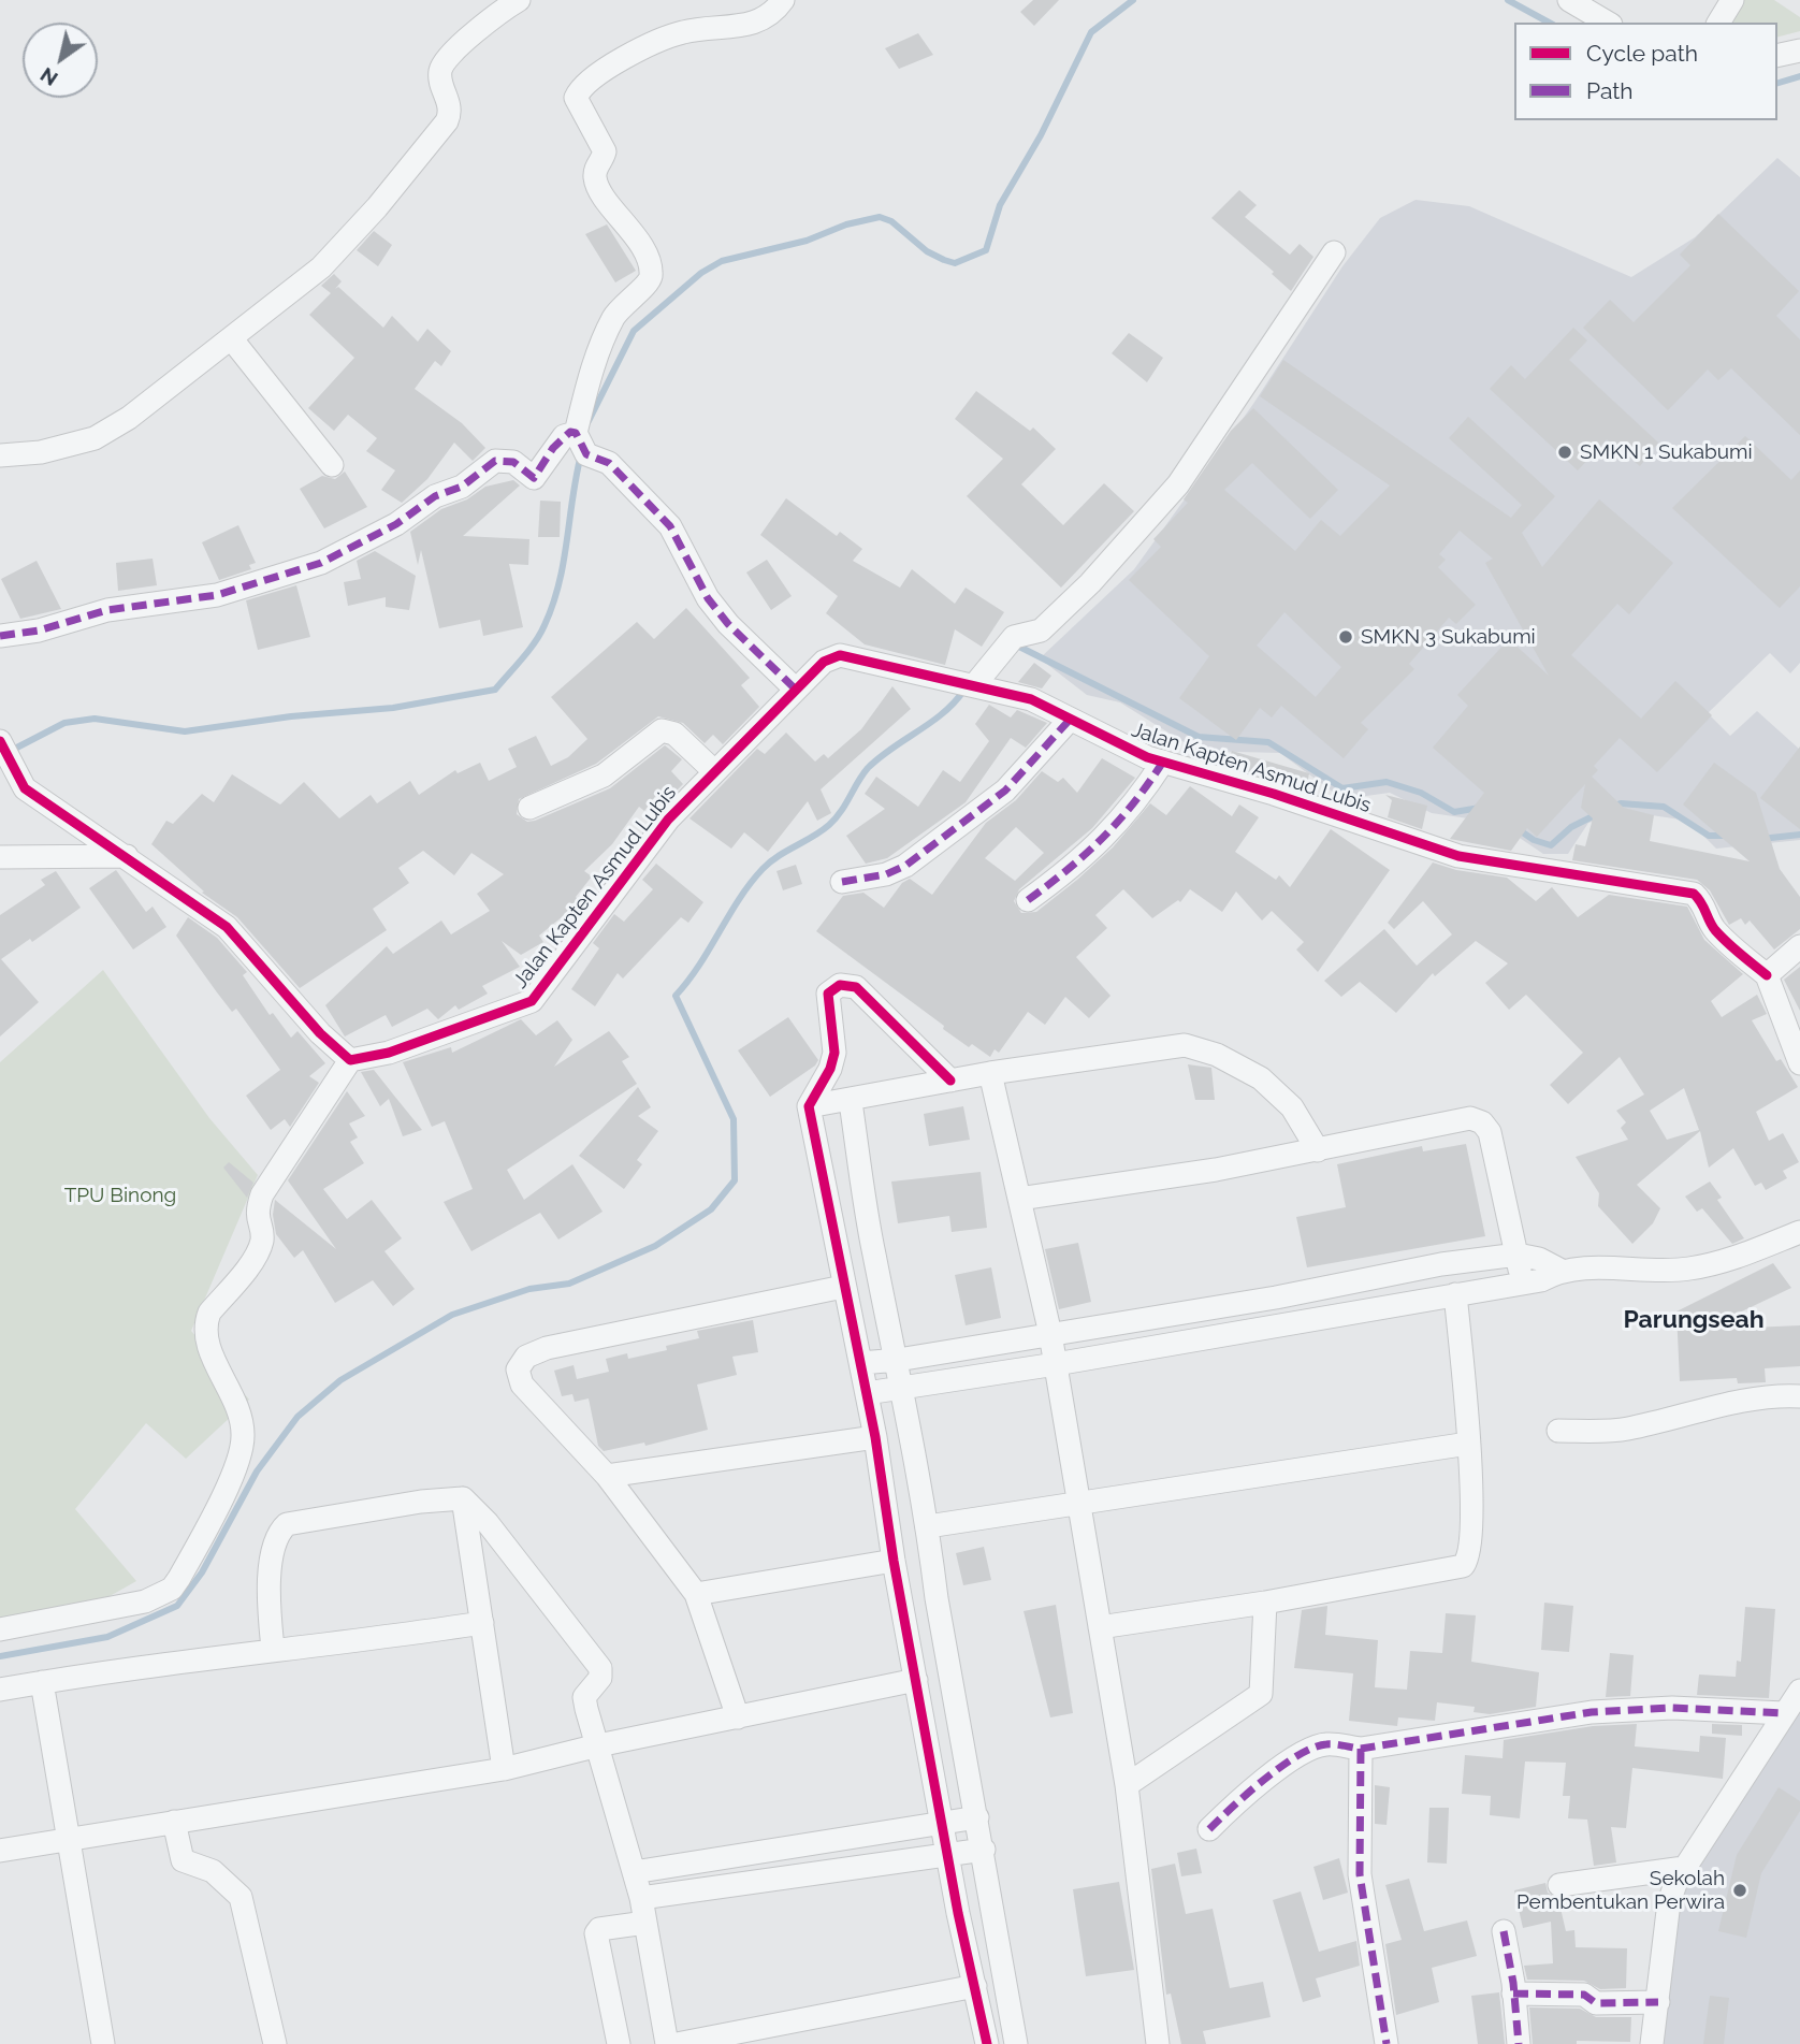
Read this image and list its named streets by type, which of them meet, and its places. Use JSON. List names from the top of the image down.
{
  "streets": {
    "street": ["Jalan Kapten Asmud Lubis"]
  },
  "districts": ["Parungseah"],
  "parks": ["TPU Binong"],
  "places": ["SMKN 1 Sukabumi", "SMKN 3 Sukabumi", "Sekolah Pembentukan Perwira"],
  "legend": ["Cycle path", "Path"],
  "north": "bottom left"
}
